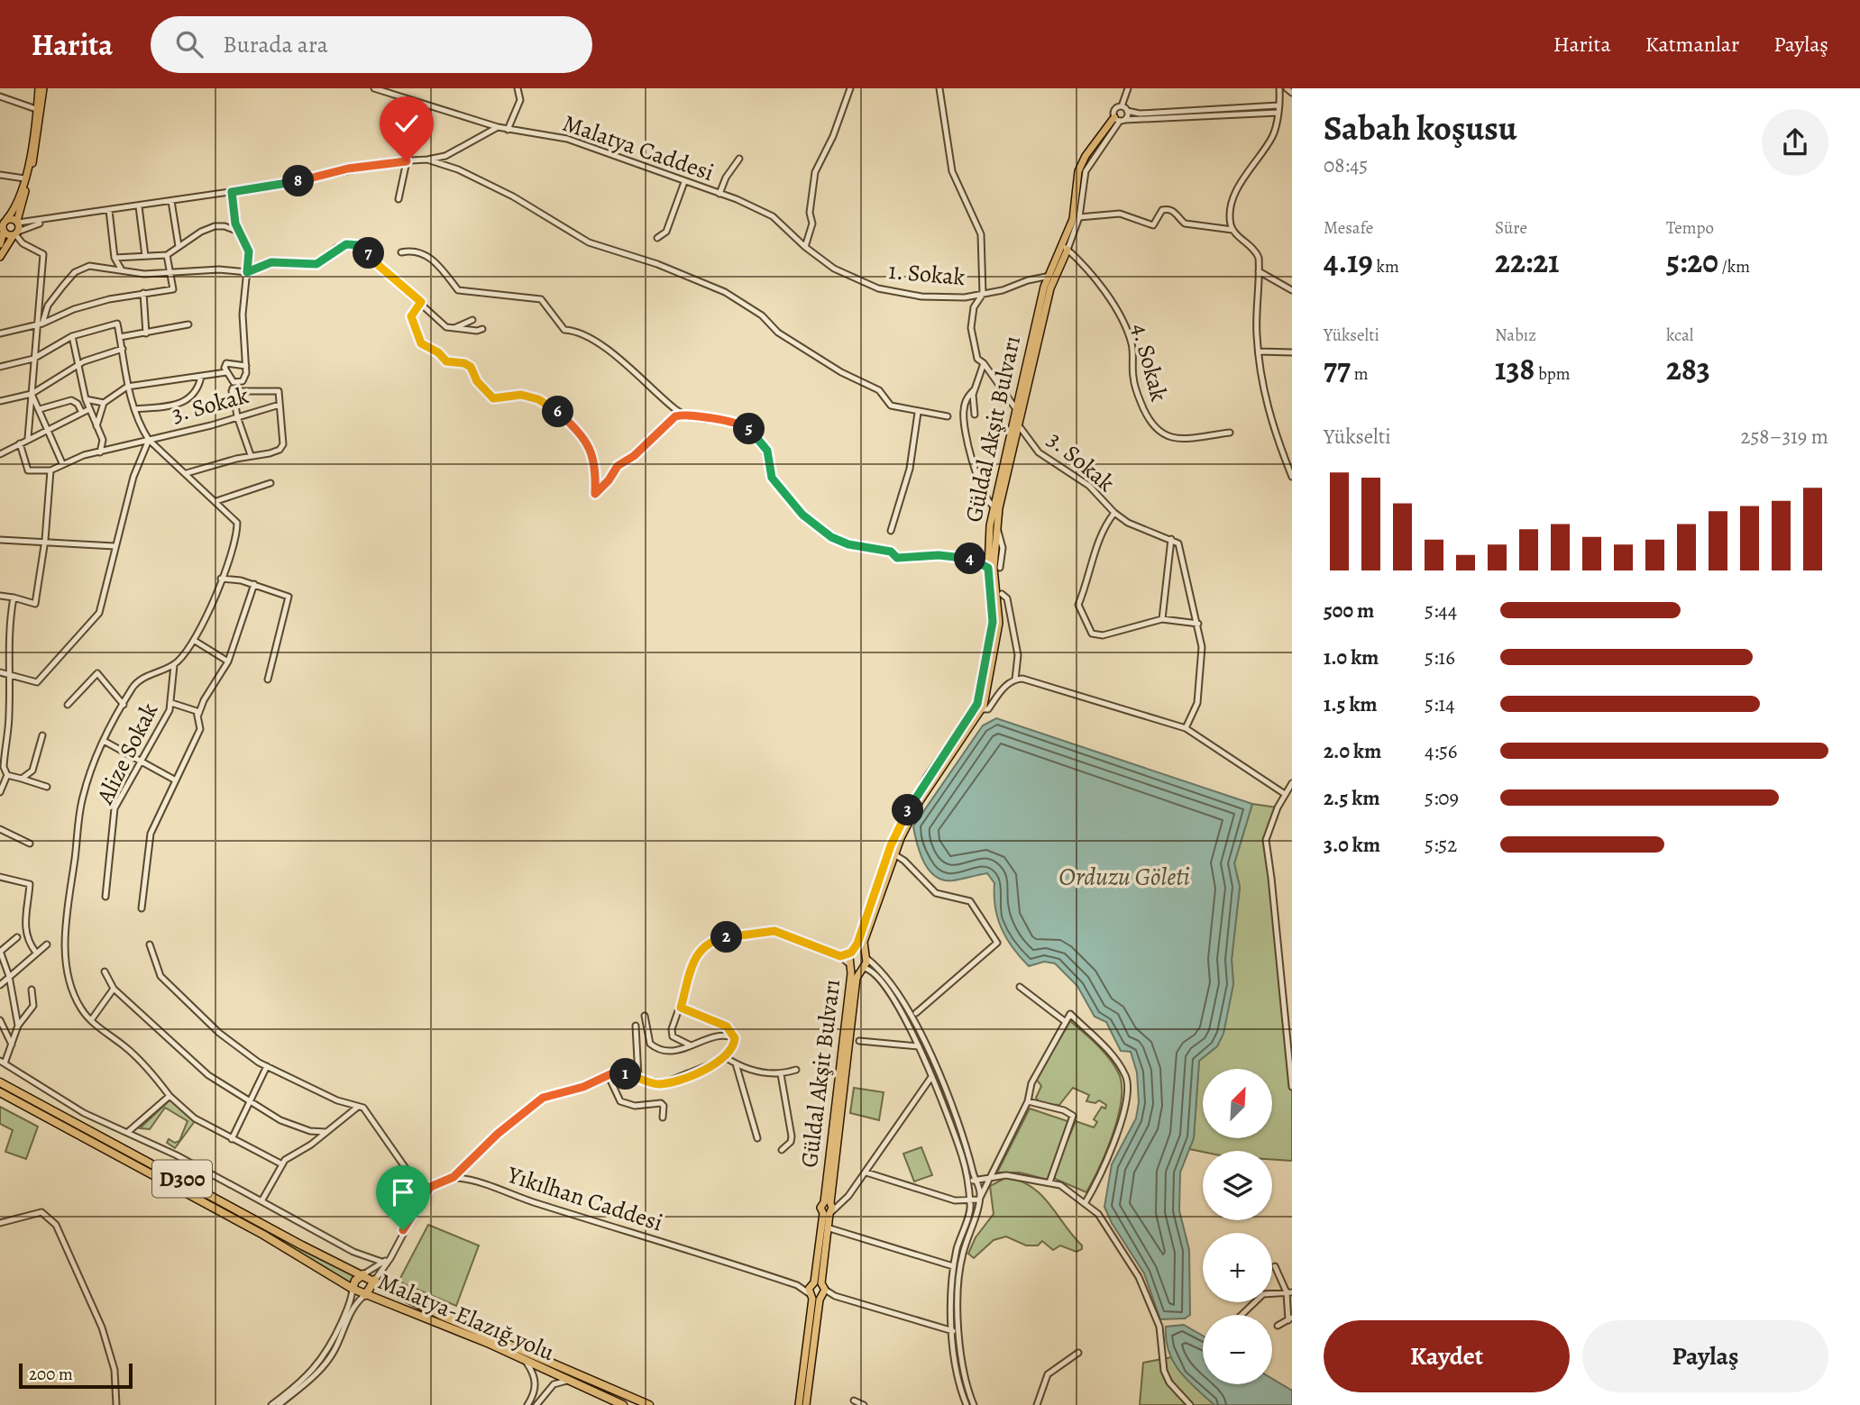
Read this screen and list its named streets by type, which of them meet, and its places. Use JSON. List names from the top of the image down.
{
  "streets": {
    "highway": ["D300", "Malatya-Elazığ yolu"],
    "main road": ["Güldal Akşit Bulvarı"],
    "street": [
      "Malatya Caddesi",
      "1. Sokak",
      "4. Sokak",
      "3. Sokak",
      "Alize Sokak",
      "Yıkılhan Caddesi"
    ]
  },
  "crossings": [
    ["Malatya Caddesi", "1. Sokak"],
    ["1. Sokak", "3. Sokak"],
    ["1. Sokak", "Güldal Akşit Bulvarı"],
    ["4. Sokak", "Güldal Akşit Bulvarı"],
    ["3. Sokak", "Güldal Akşit Bulvarı"],
    ["Güldal Akşit Bulvarı", "Yıkılhan Caddesi"]
  ],
  "water": ["Orduzu Göleti"],
  "scale_bar": "200 m",
  "north": "top right",
  "page": {
    "header": "Harita",
    "search": "Burada ara",
    "nav": ["Harita", "Katmanlar", "Paylaş"],
    "heading": ["Sabah koşusu", "08:45"],
    "pins": [
      "8",
      "7",
      "6",
      "5",
      "4",
      "3",
      "2",
      "1"
    ],
    "stats": [
      ["Mesafe", "4.19 km"],
      ["Süre", "22:21"],
      ["Tempo", "5:20 /km"],
      ["Yükselti", "77 m"],
      ["Nabız", "138 bpm"],
      ["kcal", "283"]
    ],
    "chart": ["Yükselti", "258–319 m"],
    "list": [
      {
        "name": "500 m",
        "note": "5:44"
      },
      {
        "name": "1.0 km",
        "note": "5:16"
      },
      {
        "name": "1.5 km",
        "note": "5:14"
      },
      {
        "name": "2.0 km",
        "note": "4:56"
      },
      {
        "name": "2.5 km",
        "note": "5:09"
      },
      {
        "name": "3.0 km",
        "note": "5:52"
      }
    ],
    "map_buttons": ["+", "−"],
    "buttons": ["Kaydet", "Paylaş"],
    "scale": "200 m"
  }
}
